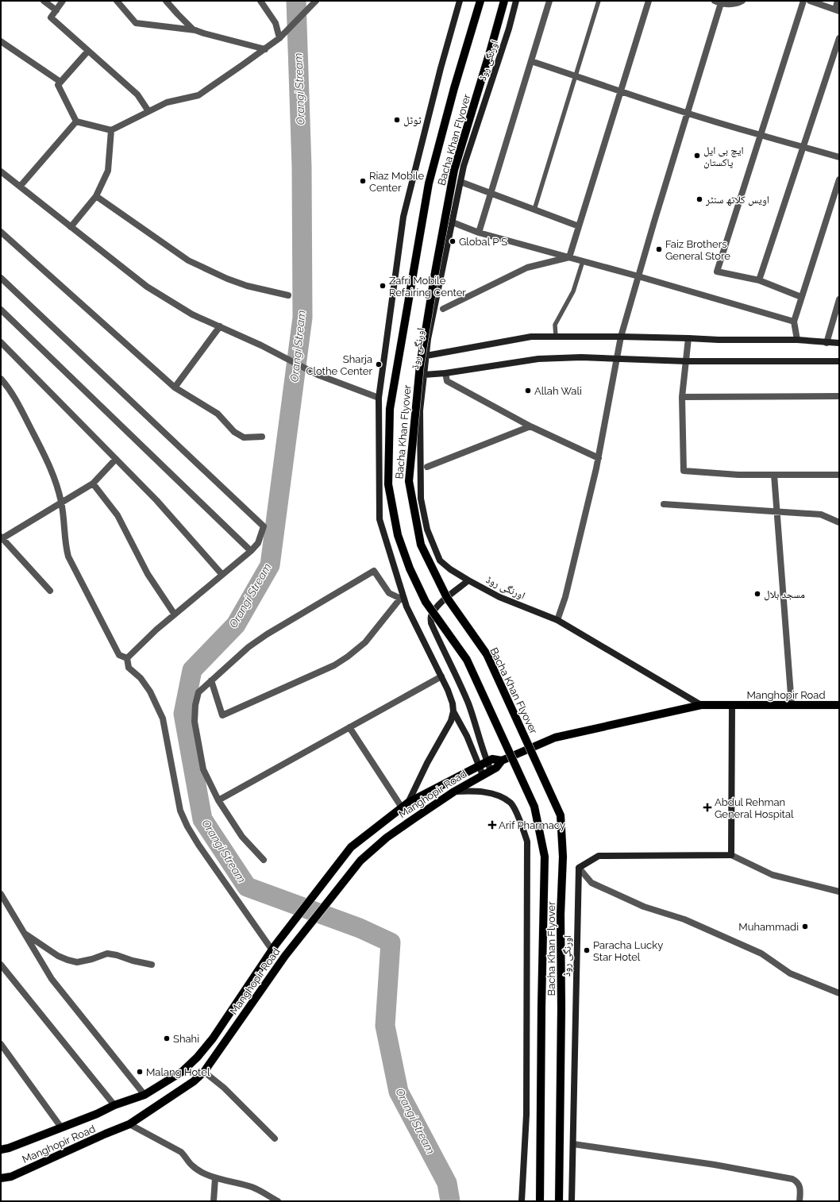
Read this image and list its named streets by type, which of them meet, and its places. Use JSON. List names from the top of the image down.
{
  "streets": {
    "main road": ["Bacha Khan Flyover", "Manghopir Road"],
    "street": ["اورنگی روڈ"]
  },
  "crossings": [
    ["اورنگی روڈ", "Manghopir Road"]
  ],
  "water": ["Orangi Stream"],
  "places": {
    "other": [
      "ٹوٹل",
      "ایچ بی ایل پاکستان",
      "Riaz Mobile Center",
      "اویس کلاتھ سنٹر",
      "Global P S",
      "Faiz Brothers General Store",
      "Zafri Mobile Refairing Center",
      "Sharja Clothe Center",
      "Allah Wali",
      "مسجد بلال",
      "Muhammadi",
      "Paracha Lucky Star Hotel",
      "Shahi",
      "Malang Hotel"
    ],
    "health": ["Abdul Rehman General Hospital", "Arif Pharmacy"]
  }
}
